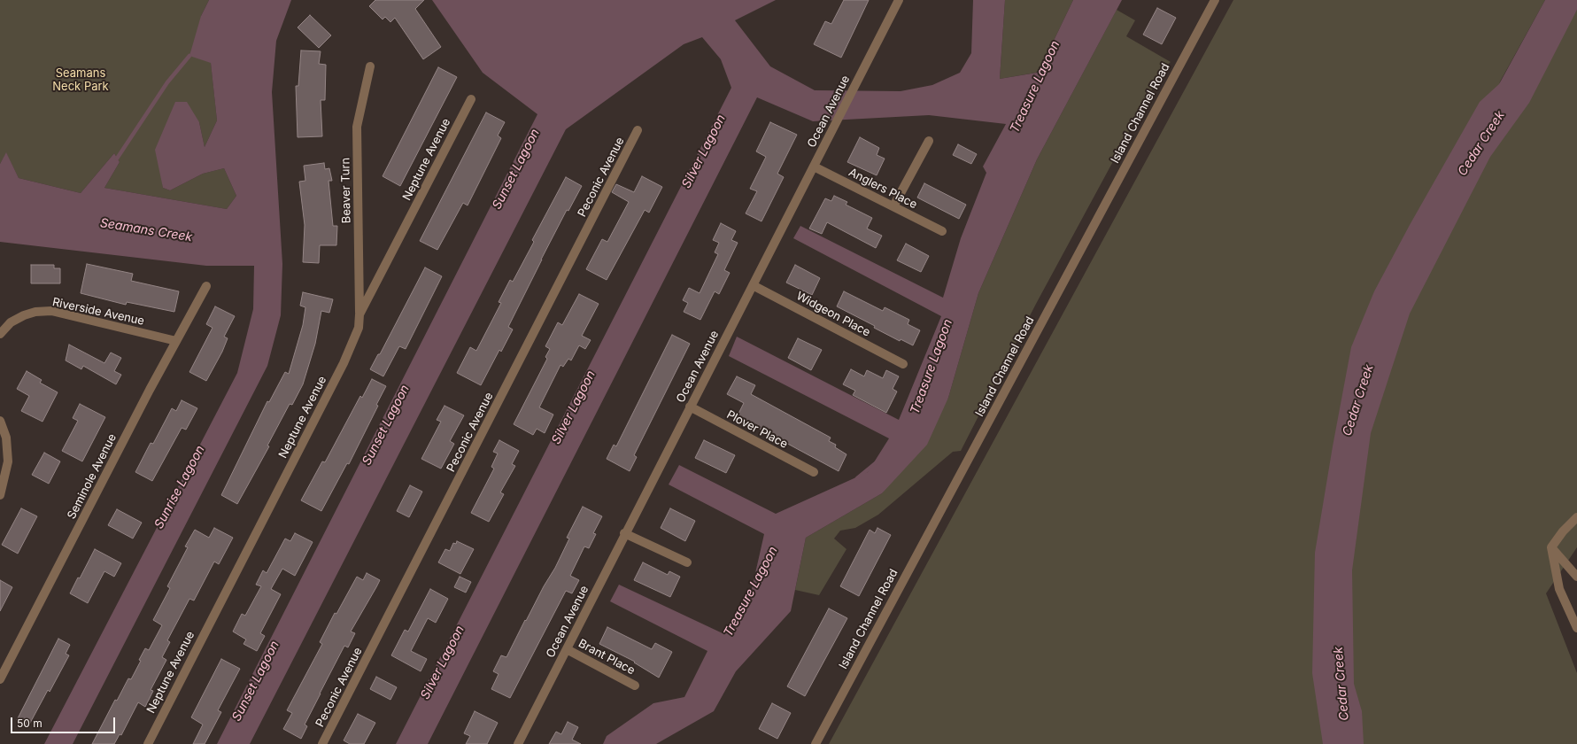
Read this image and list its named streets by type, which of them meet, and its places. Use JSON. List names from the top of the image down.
{
  "streets": {
    "street": [
      "Ocean Avenue",
      "Island Channel Road",
      "Neptune Avenue",
      "Peconic Avenue",
      "Anglers Place",
      "Beaver Turn",
      "Riverside Avenue",
      "Widgeon Place",
      "Plover Place",
      "Seminole Avenue",
      "Brant Place"
    ]
  },
  "crossings": [
    ["Ocean Avenue", "Anglers Place"],
    ["Ocean Avenue", "Widgeon Place"],
    ["Ocean Avenue", "Plover Place"],
    ["Ocean Avenue", "Brant Place"],
    ["Neptune Avenue", "Beaver Turn"],
    ["Riverside Avenue", "Seminole Avenue"]
  ],
  "water": [
    "Treasure Lagoon",
    "Cedar Creek",
    "Silver Lagoon",
    "Sunset Lagoon",
    "Seamans Creek",
    "Sunrise Lagoon"
  ],
  "parks": ["Seamans Neck Park"],
  "scale_bar": "50 m"
}
